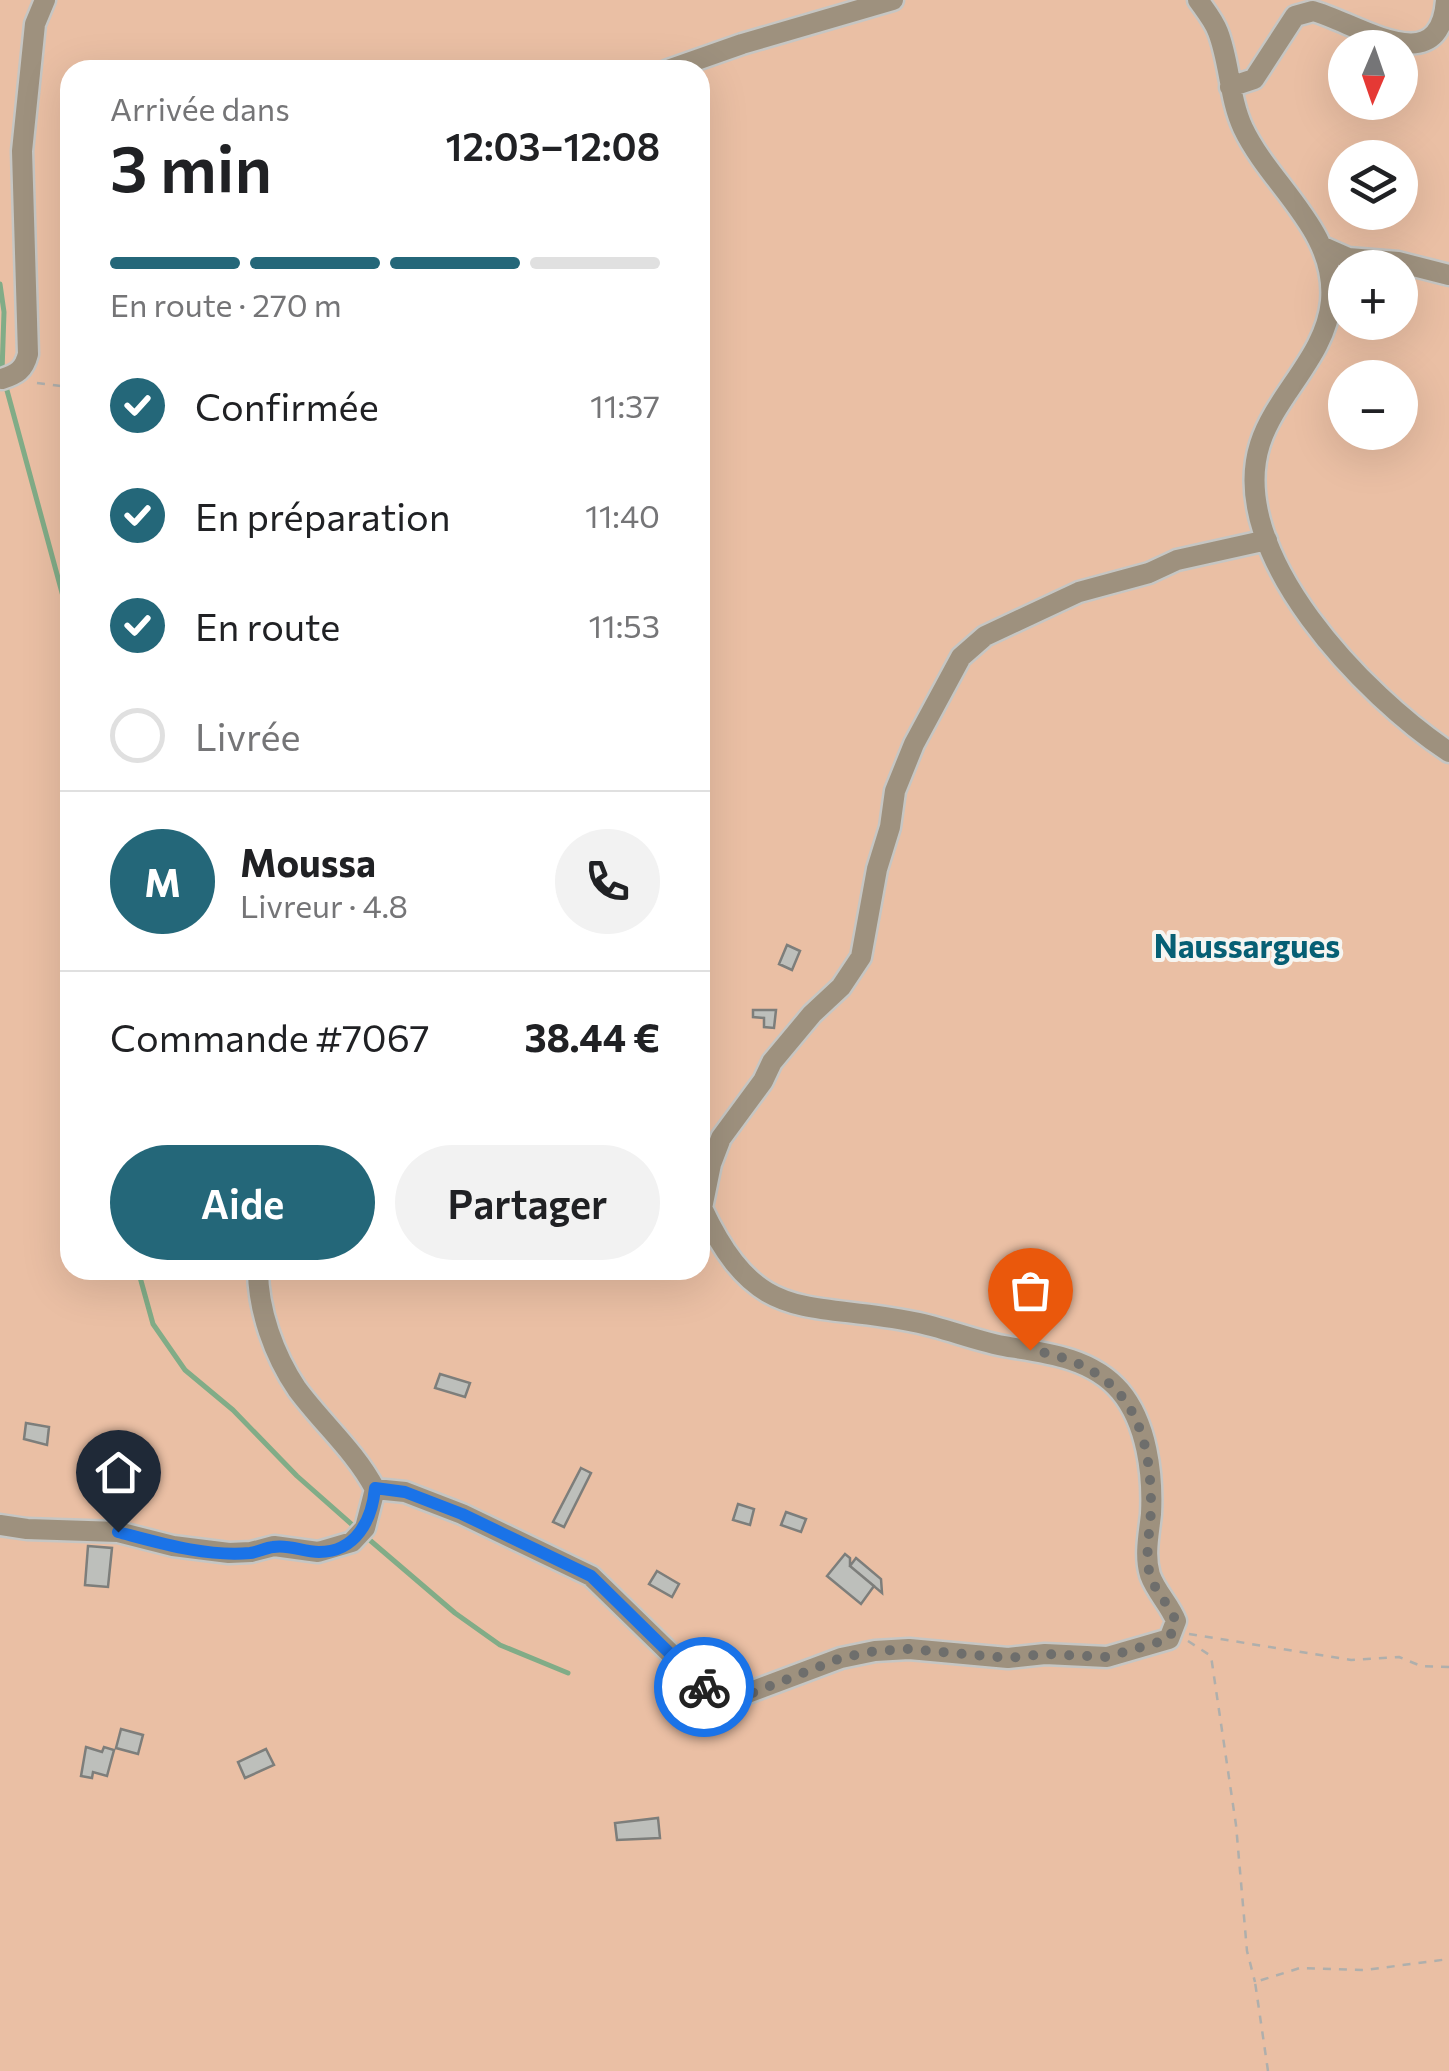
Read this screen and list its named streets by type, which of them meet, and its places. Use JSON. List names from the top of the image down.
{
  "districts": ["Naussargues"],
  "north": "bottom",
  "page": {
    "map_buttons": ["+", "−"],
    "heading": ["3 min", "Arrivée dans", "12:03–12:08"],
    "panel": [
      "Moussa",
      "Livreur · 4.8",
      "Commande #7067",
      "38.44 €"
    ],
    "bar": "En route · 270 m",
    "list": [
      ["Confirmée", "11:37"],
      ["En préparation", "11:40"],
      ["En route", "11:53"],
      "Livrée"
    ],
    "round": "M",
    "buttons": ["Aide", "Partager"]
  }
}
